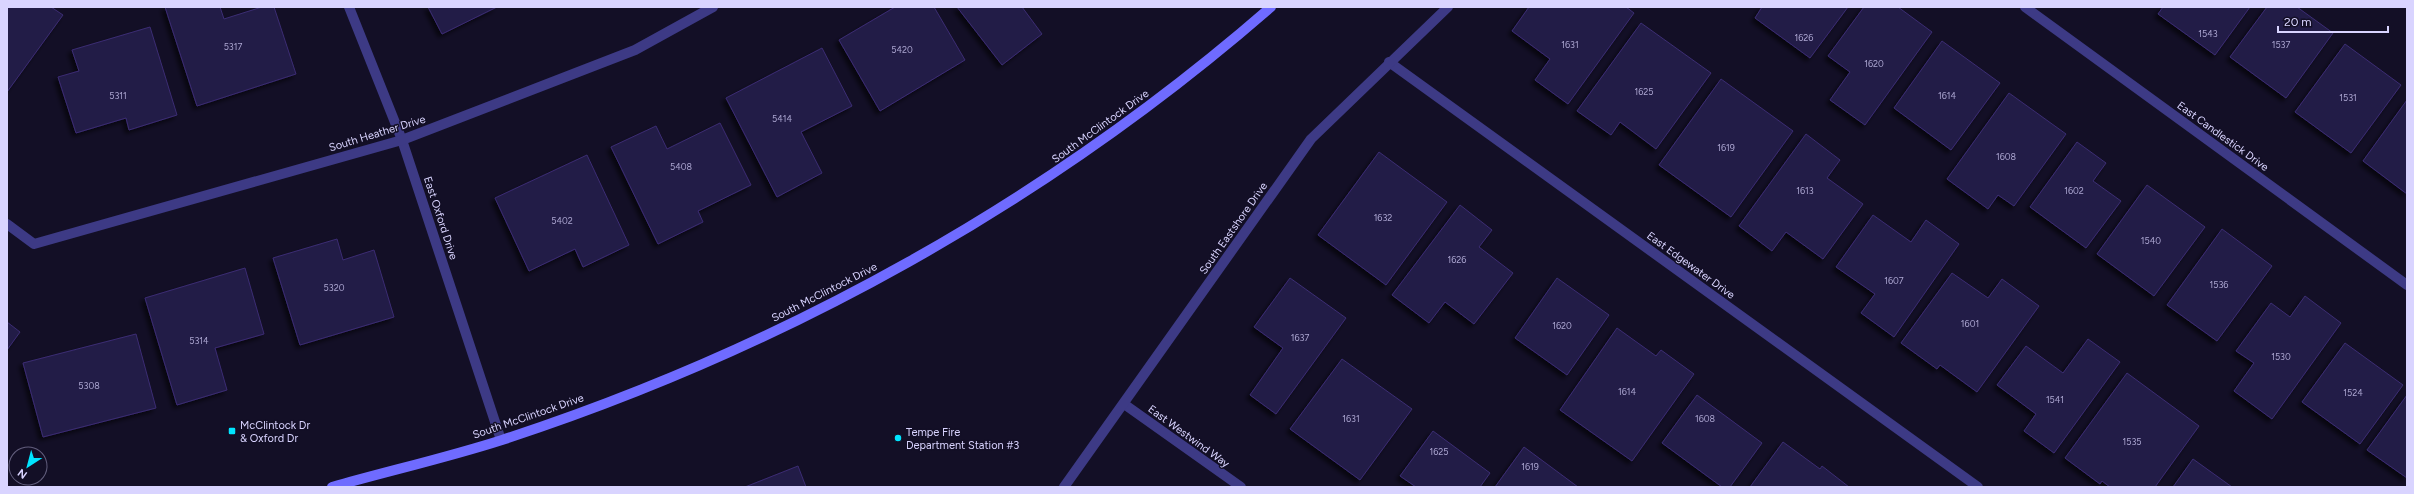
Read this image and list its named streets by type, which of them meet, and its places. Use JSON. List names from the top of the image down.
{
  "streets": {
    "main road": ["South McClintock Drive"],
    "street": [
      "South Heather Drive",
      "East Candlestick Drive",
      "East Oxford Drive",
      "South Eastshore Drive",
      "East Edgewater Drive",
      "East Westwind Way"
    ]
  },
  "crossings": [
    ["South McClintock Drive", "East Oxford Drive"],
    ["South Heather Drive", "East Oxford Drive"],
    ["South Eastshore Drive", "East Edgewater Drive"],
    ["South Eastshore Drive", "East Westwind Way"]
  ],
  "places": {
    "transit": ["McClintock Dr & Oxford Dr"],
    "other": ["Tempe Fire Department Station #3"]
  },
  "house_numbers": [
    "1543",
    "1626",
    "1631",
    "1537",
    "5317",
    "5420",
    "1620",
    "1625",
    "5311",
    "1614",
    "1531",
    "5414",
    "1619",
    "1608",
    "5408",
    "1613",
    "1602",
    "1632",
    "5402",
    "1540",
    "1626",
    "1607",
    "1536",
    "5320",
    "1601",
    "1620",
    "1637",
    "5314",
    "1530",
    "5308",
    "1614",
    "1524",
    "1541",
    "1631",
    "1608",
    "1535",
    "1625",
    "1619"
  ],
  "scale_bar": "20 m",
  "north": "bottom left"
}
